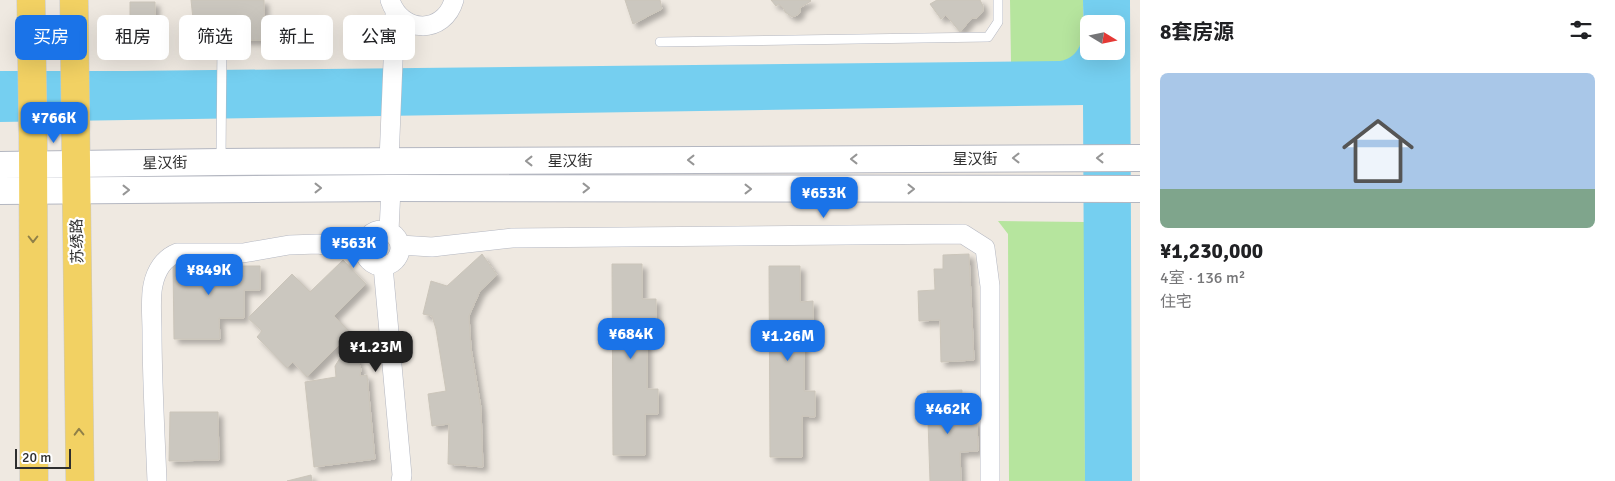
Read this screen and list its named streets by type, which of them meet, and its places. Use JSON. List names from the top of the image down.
{
  "streets": {
    "main road": ["星汉街", "苏绣路"]
  },
  "crossings": [
    ["星汉街", "苏绣路"]
  ],
  "scale_bar": "20 m",
  "north": "right",
  "page": {
    "heading": "8套房源",
    "chip": [
      "买房",
      "租房",
      "筛选",
      "新上",
      "公寓"
    ],
    "list": [
      {
        "name": "¥1,230,000",
        "note": "4室 · 136 m² · 住宅"
      }
    ],
    "price": [
      "¥766K",
      "¥653K",
      "¥563K",
      "¥849K",
      "¥684K",
      "¥1.26M",
      "¥1.23M",
      "¥462K"
    ],
    "scale": "20 m"
  }
}
